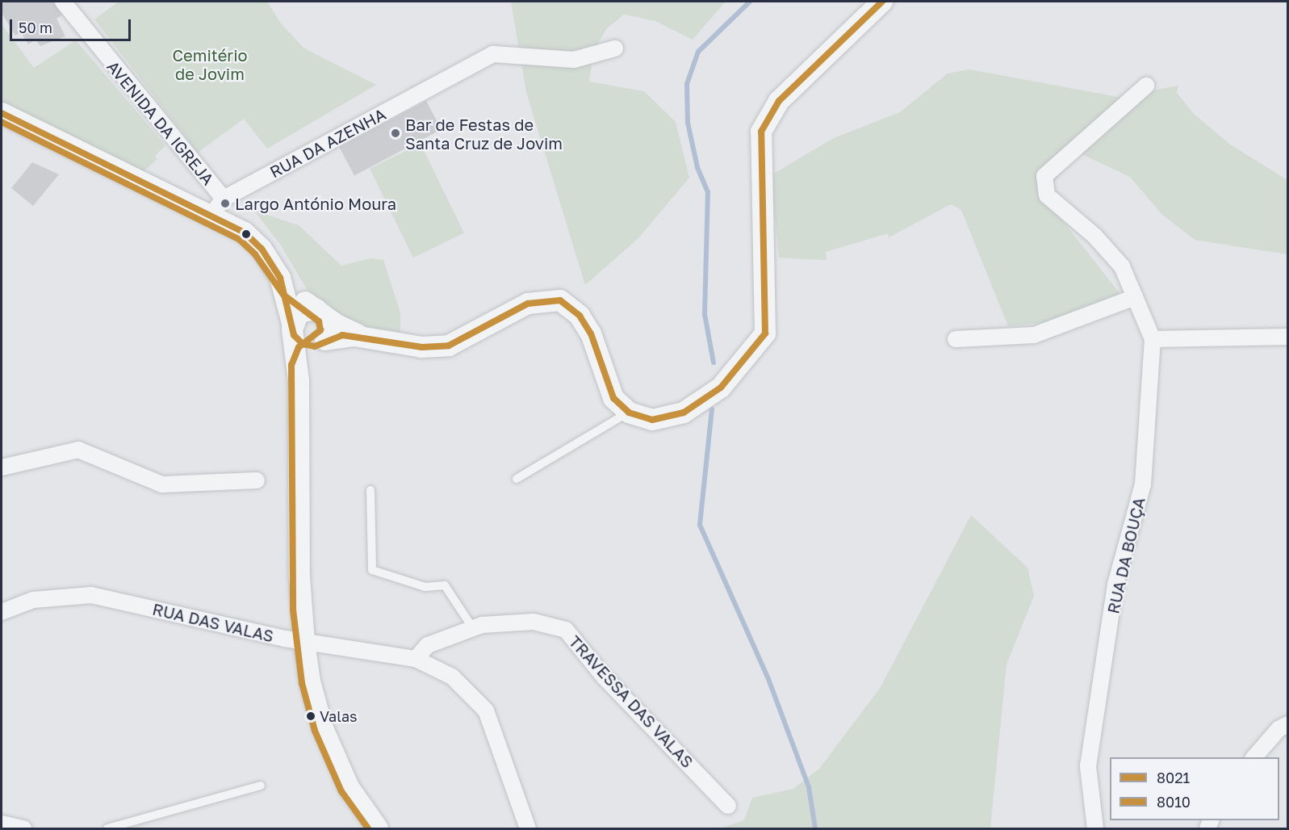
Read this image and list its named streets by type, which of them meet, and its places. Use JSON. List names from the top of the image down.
{
  "streets": {
    "street": [
      "AVENIDA DA IGREJA",
      "RUA DA AZENHA",
      "RUA DA BOUÇA",
      "RUA DAS VALAS",
      "TRAVESSA DAS VALAS"
    ]
  },
  "crossings": [
    ["AVENIDA DA IGREJA", "RUA DA AZENHA"],
    ["RUA DAS VALAS", "TRAVESSA DAS VALAS"]
  ],
  "parks": ["Cemitério de Jovim"],
  "places": ["Bar de Festas de Santa Cruz de Jovim", "Largo António Moura", "Valas"],
  "lines": ["transit line 8021", "transit line 8010"],
  "legend": ["8021", "8010"],
  "scale_bar": "50 m"
}
